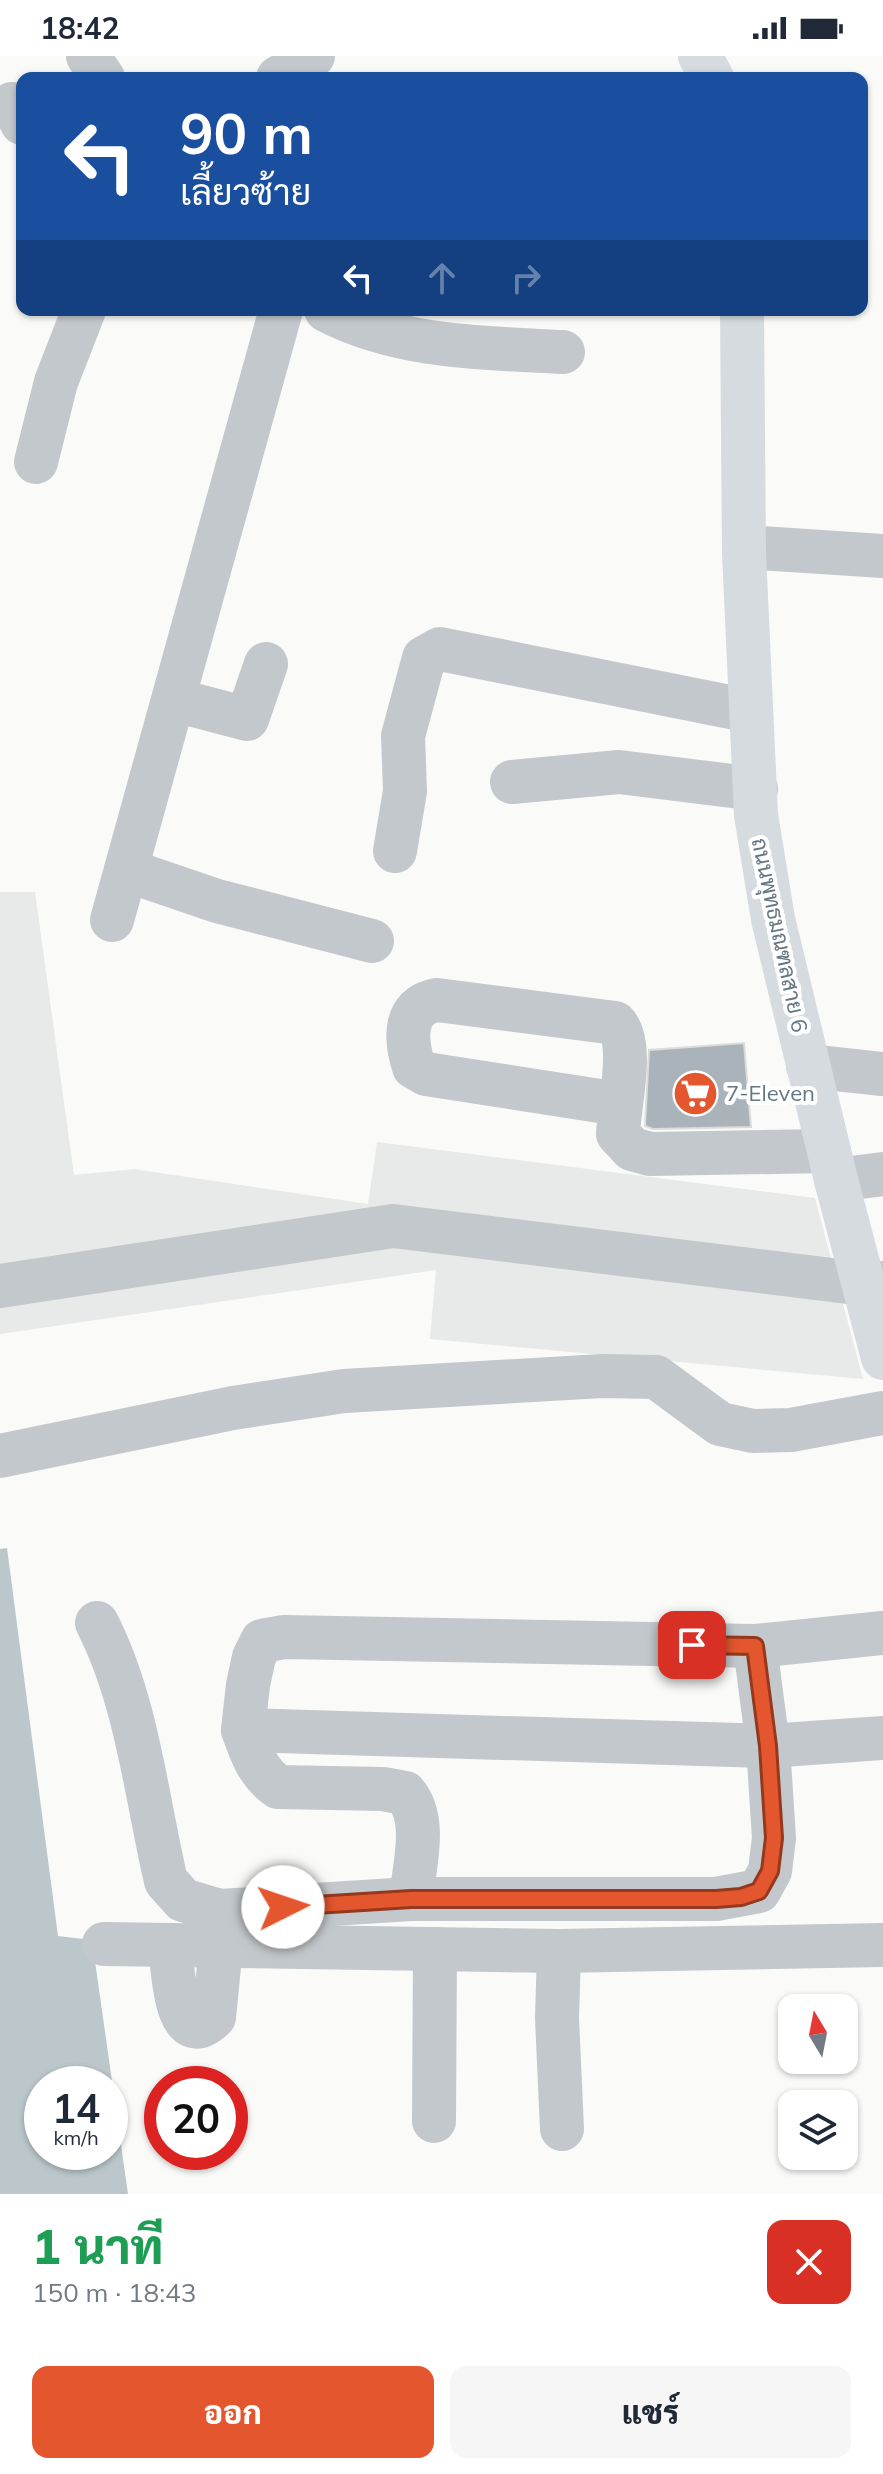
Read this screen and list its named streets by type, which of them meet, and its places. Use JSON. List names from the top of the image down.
{
  "streets": {
    "main road": ["ถนนพุทธมณฑลสาย 6"]
  },
  "places": {
    "supermarket": ["7-Eleven"]
  },
  "north": "top",
  "page": {
    "status": "18:42",
    "turn": ["90 m", "เลี้ยวซ้าย"],
    "speed": "14 km/h",
    "limit": "20",
    "heading": ["1 นาที", "150 m · 18:43"],
    "buttons": ["ออก", "แชร์"]
  }
}
